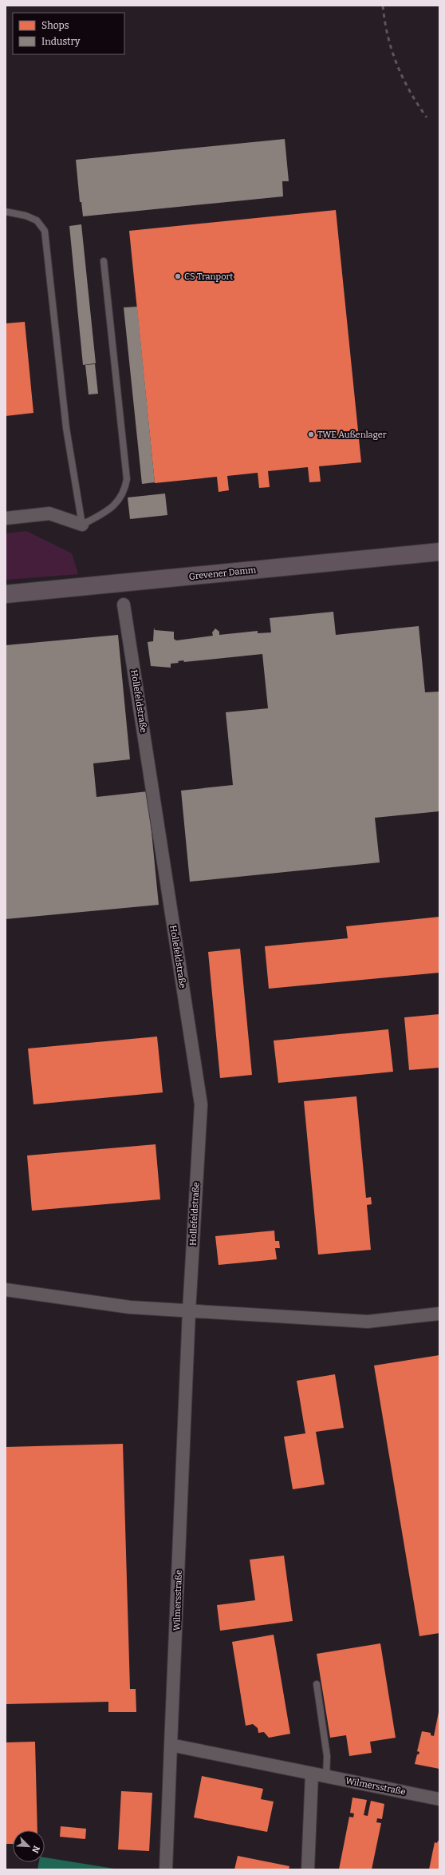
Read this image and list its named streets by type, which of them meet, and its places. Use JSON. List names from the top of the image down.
{
  "streets": {
    "main road": ["Grevener Damm"],
    "street": ["Hollefeldstraße", "Wilmersstraße"]
  },
  "crossings": [
    ["Hollefeldstraße", "Wilmersstraße"]
  ],
  "places": ["CS Tranport", "TWE Außenlager"],
  "legend": ["Shops", "Industry"],
  "north": "bottom right"
}
